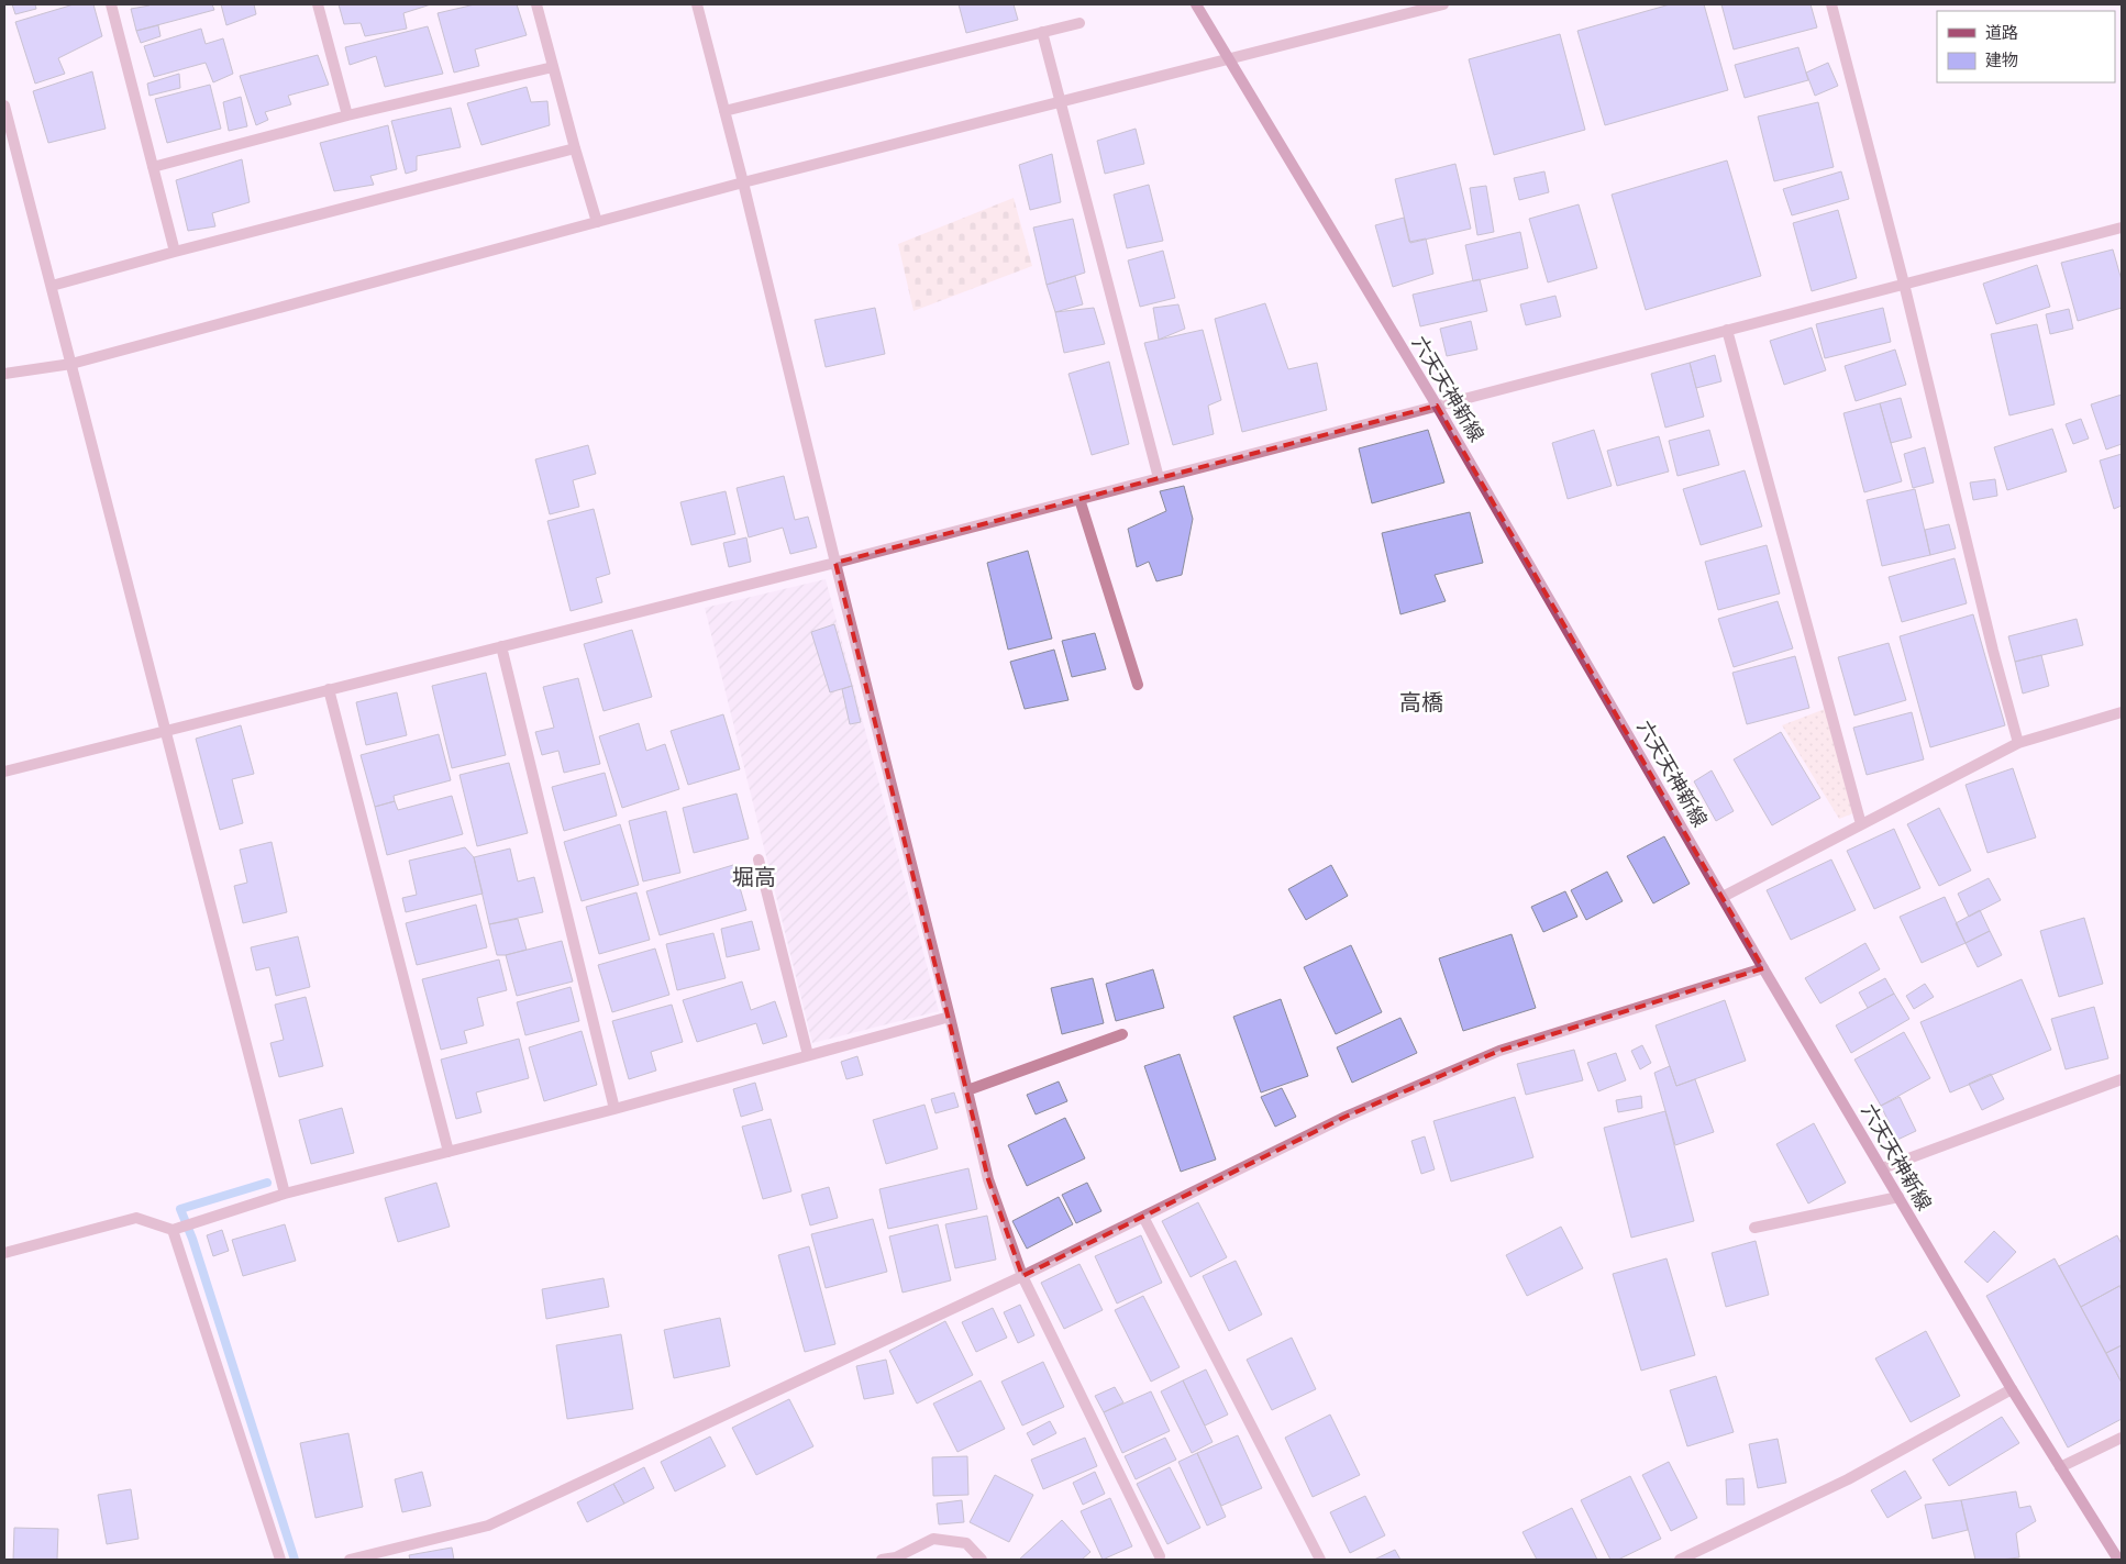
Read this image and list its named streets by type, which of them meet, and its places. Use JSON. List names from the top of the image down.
{
  "streets": {
    "main road": ["六天天神新線"]
  },
  "districts": ["高橋", "堀高"],
  "legend": ["道路", "建物"]
}
